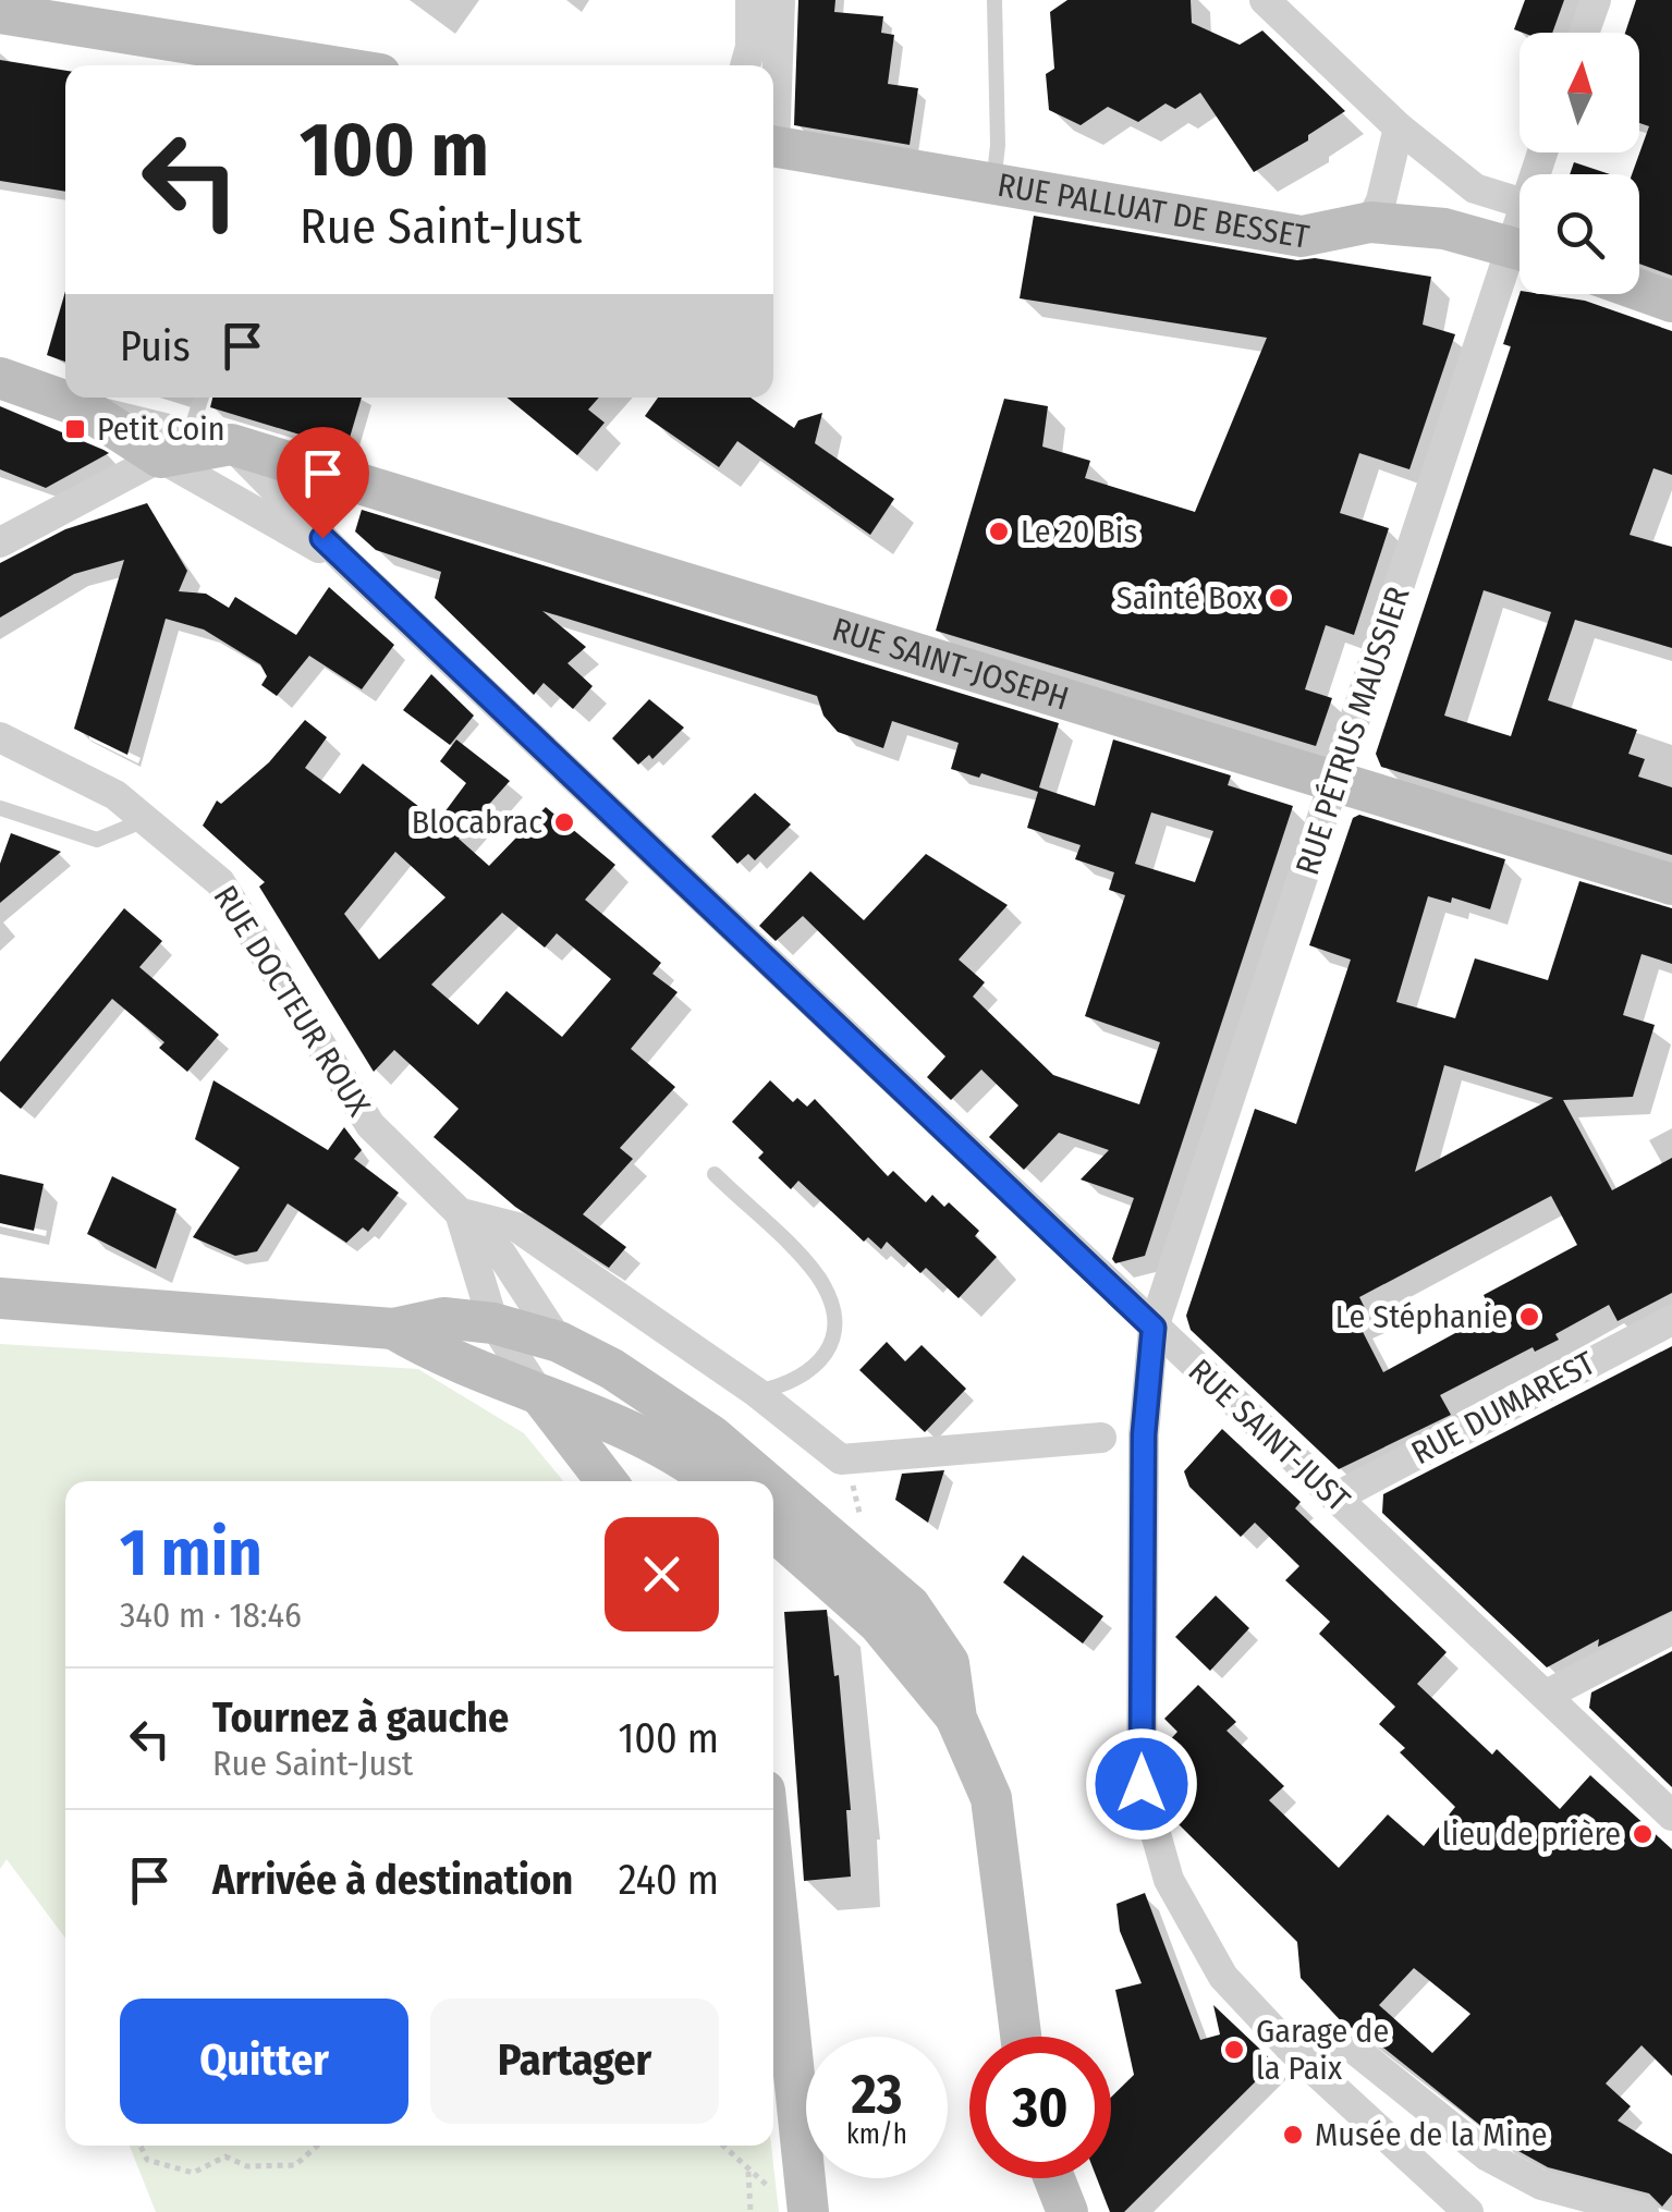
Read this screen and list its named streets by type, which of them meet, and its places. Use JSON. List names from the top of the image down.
{
  "streets": {
    "main road": ["RUE PALLUAT DE BESSET", "RUE SAINT-JOSEPH"],
    "street": [
      "RUE PÉTRUS MAUSSIER",
      "RUE DOCTEUR ROUX",
      "RUE DUMAREST",
      "RUE SAINT-JUST"
    ]
  },
  "crossings": [
    ["RUE SAINT-JOSEPH", "RUE PÉTRUS MAUSSIER"],
    ["RUE SAINT-JOSEPH", "RUE SAINT-JUST"],
    ["RUE PÉTRUS MAUSSIER", "RUE SAINT-JUST"],
    ["RUE DUMAREST", "RUE SAINT-JUST"]
  ],
  "places": {
    "transit": ["Petit Coin"],
    "other": [
      "Le 20 Bis",
      "Sainté Box",
      "Blocabrac",
      "Le Stéphanie",
      "lieu de prière",
      "Garage de la Paix",
      "Musée de la Mine"
    ]
  },
  "north": "top",
  "page": {
    "turn": ["100 m", "Rue Saint-Just"],
    "then": "Puis",
    "heading": ["1 min", "340 m · 18:46"],
    "list": [
      {
        "name": "Tournez à gauche",
        "note": "Rue Saint-Just",
        "value": "100 m"
      },
      {
        "name": "Arrivée à destination",
        "value": "240 m"
      }
    ],
    "buttons": ["Quitter", "Partager"],
    "speed": "23 km/h",
    "limit": "30"
  }
}
